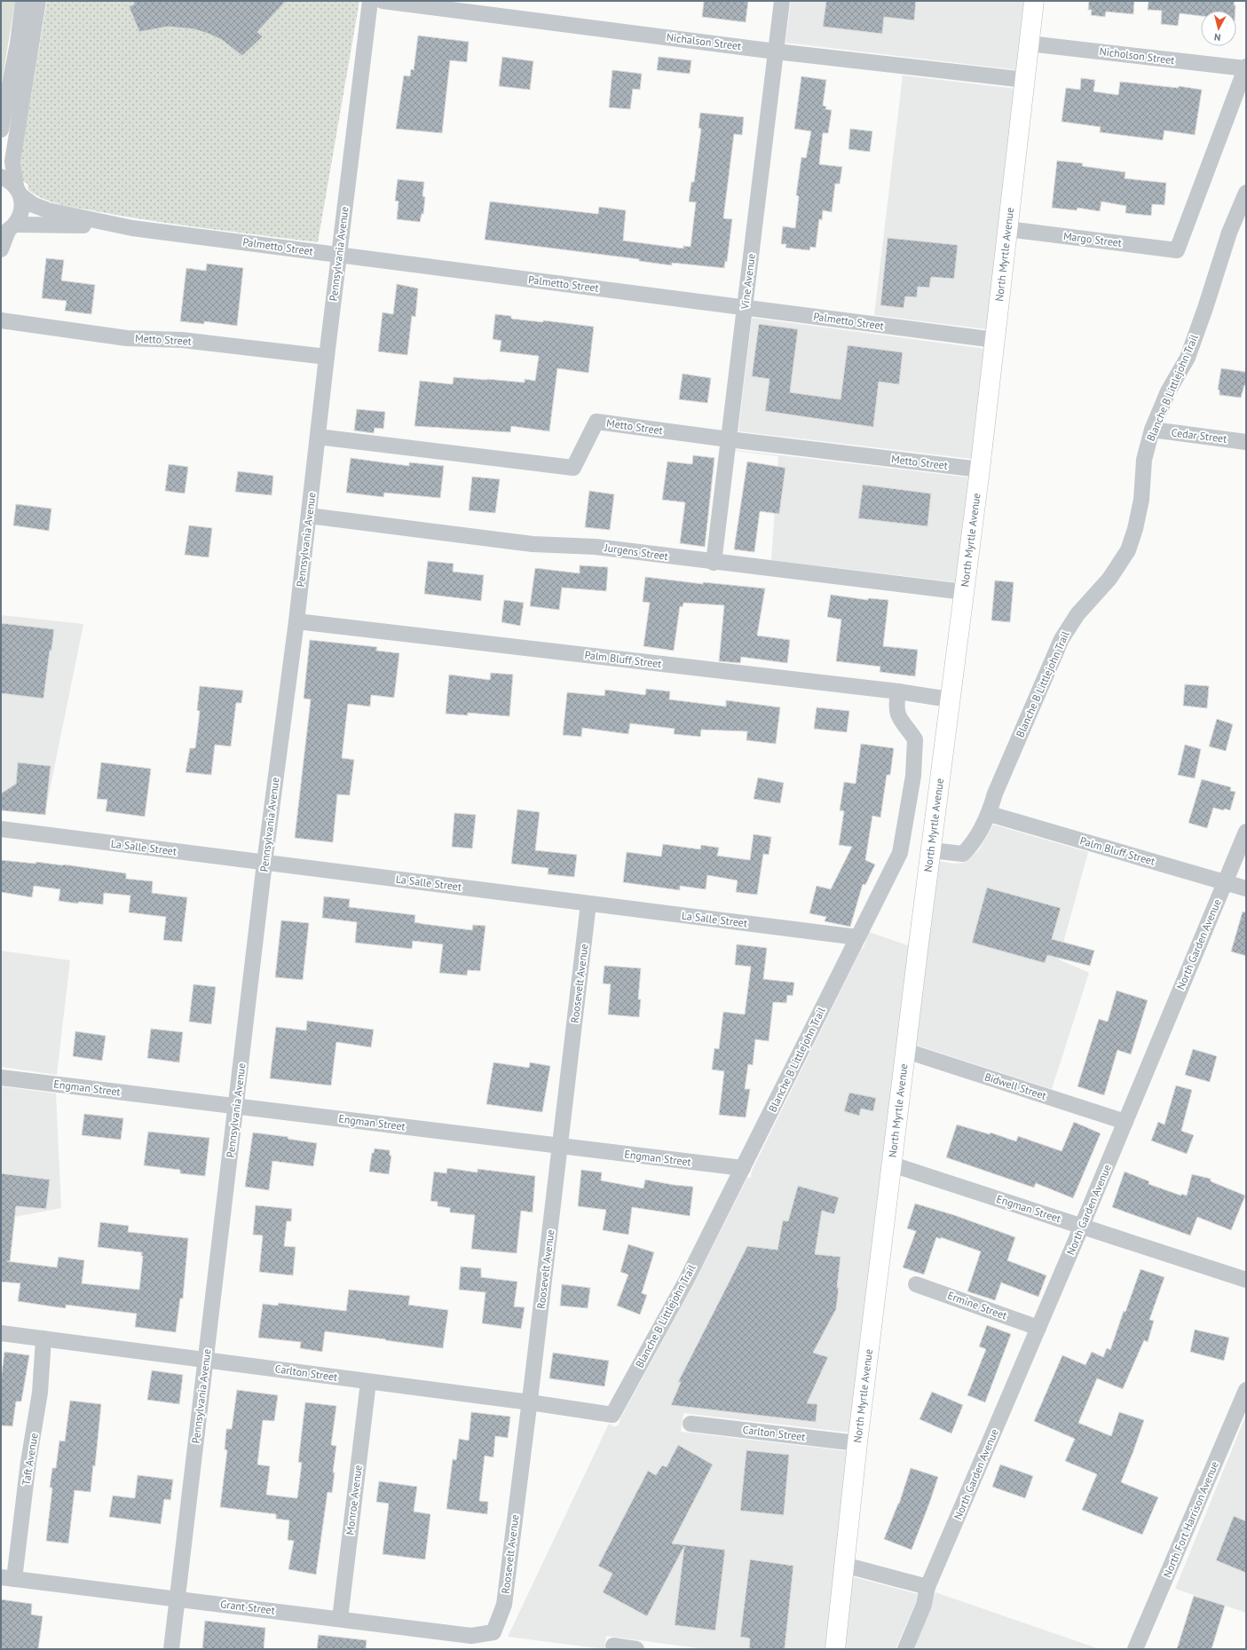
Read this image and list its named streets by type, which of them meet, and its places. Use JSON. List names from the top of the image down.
{
  "streets": {
    "main road": ["North Myrtle Avenue"],
    "street": [
      "Nichalson Street",
      "Nicholson Street",
      "Margo Street",
      "Palmetto Street",
      "Pennsylvania Avenue",
      "Vine Avenue",
      "Metto Street",
      "Blanche B Littlejohn Trail",
      "Cedar Street",
      "Jurgens Street",
      "Palm Bluff Street",
      "La Salle Street",
      "North Garden Avenue",
      "Roosevelt Avenue",
      "Bidwell Street",
      "Engman Street",
      "Ermine Street",
      "Carlton Street",
      "Taft Avenue",
      "Monroe Avenue",
      "North Fort Harrison Avenue",
      "Grant Street"
    ]
  },
  "crossings": [
    ["Nichalson Street", "North Myrtle Avenue"],
    ["Nichalson Street", "Vine Avenue"],
    ["Nicholson Street", "Margo Street"],
    ["Nicholson Street", "North Myrtle Avenue"],
    ["Margo Street", "North Myrtle Avenue"],
    ["Palmetto Street", "Pennsylvania Avenue"],
    ["Palmetto Street", "North Myrtle Avenue"],
    ["Palmetto Street", "Vine Avenue"],
    ["Pennsylvania Avenue", "Metto Street"],
    ["Pennsylvania Avenue", "Jurgens Street"],
    ["Pennsylvania Avenue", "Palm Bluff Street"],
    ["Pennsylvania Avenue", "La Salle Street"],
    ["Pennsylvania Avenue", "Engman Street"],
    ["Pennsylvania Avenue", "Carlton Street"],
    ["Pennsylvania Avenue", "Grant Street"],
    ["North Myrtle Avenue", "Metto Street"],
    ["North Myrtle Avenue", "Blanche B Littlejohn Trail"],
    ["North Myrtle Avenue", "Jurgens Street"],
    ["North Myrtle Avenue", "Palm Bluff Street"],
    ["North Myrtle Avenue", "Bidwell Street"],
    ["North Myrtle Avenue", "Engman Street"],
    ["North Myrtle Avenue", "Carlton Street"],
    ["Vine Avenue", "Metto Street"],
    ["Vine Avenue", "Jurgens Street"],
    ["Blanche B Littlejohn Trail", "Cedar Street"],
    ["Blanche B Littlejohn Trail", "Palm Bluff Street"],
    ["Blanche B Littlejohn Trail", "La Salle Street"],
    ["Blanche B Littlejohn Trail", "Engman Street"],
    ["Blanche B Littlejohn Trail", "Carlton Street"],
    ["Palm Bluff Street", "North Garden Avenue"],
    ["La Salle Street", "Roosevelt Avenue"],
    ["North Garden Avenue", "Bidwell Street"],
    ["North Garden Avenue", "Engman Street"],
    ["North Garden Avenue", "Ermine Street"],
    ["Roosevelt Avenue", "Engman Street"],
    ["Roosevelt Avenue", "Carlton Street"],
    ["Roosevelt Avenue", "Grant Street"],
    ["Carlton Street", "Taft Avenue"],
    ["Carlton Street", "Monroe Avenue"],
    ["Taft Avenue", "Grant Street"],
    ["Monroe Avenue", "Grant Street"]
  ],
  "north": "bottom"
}
